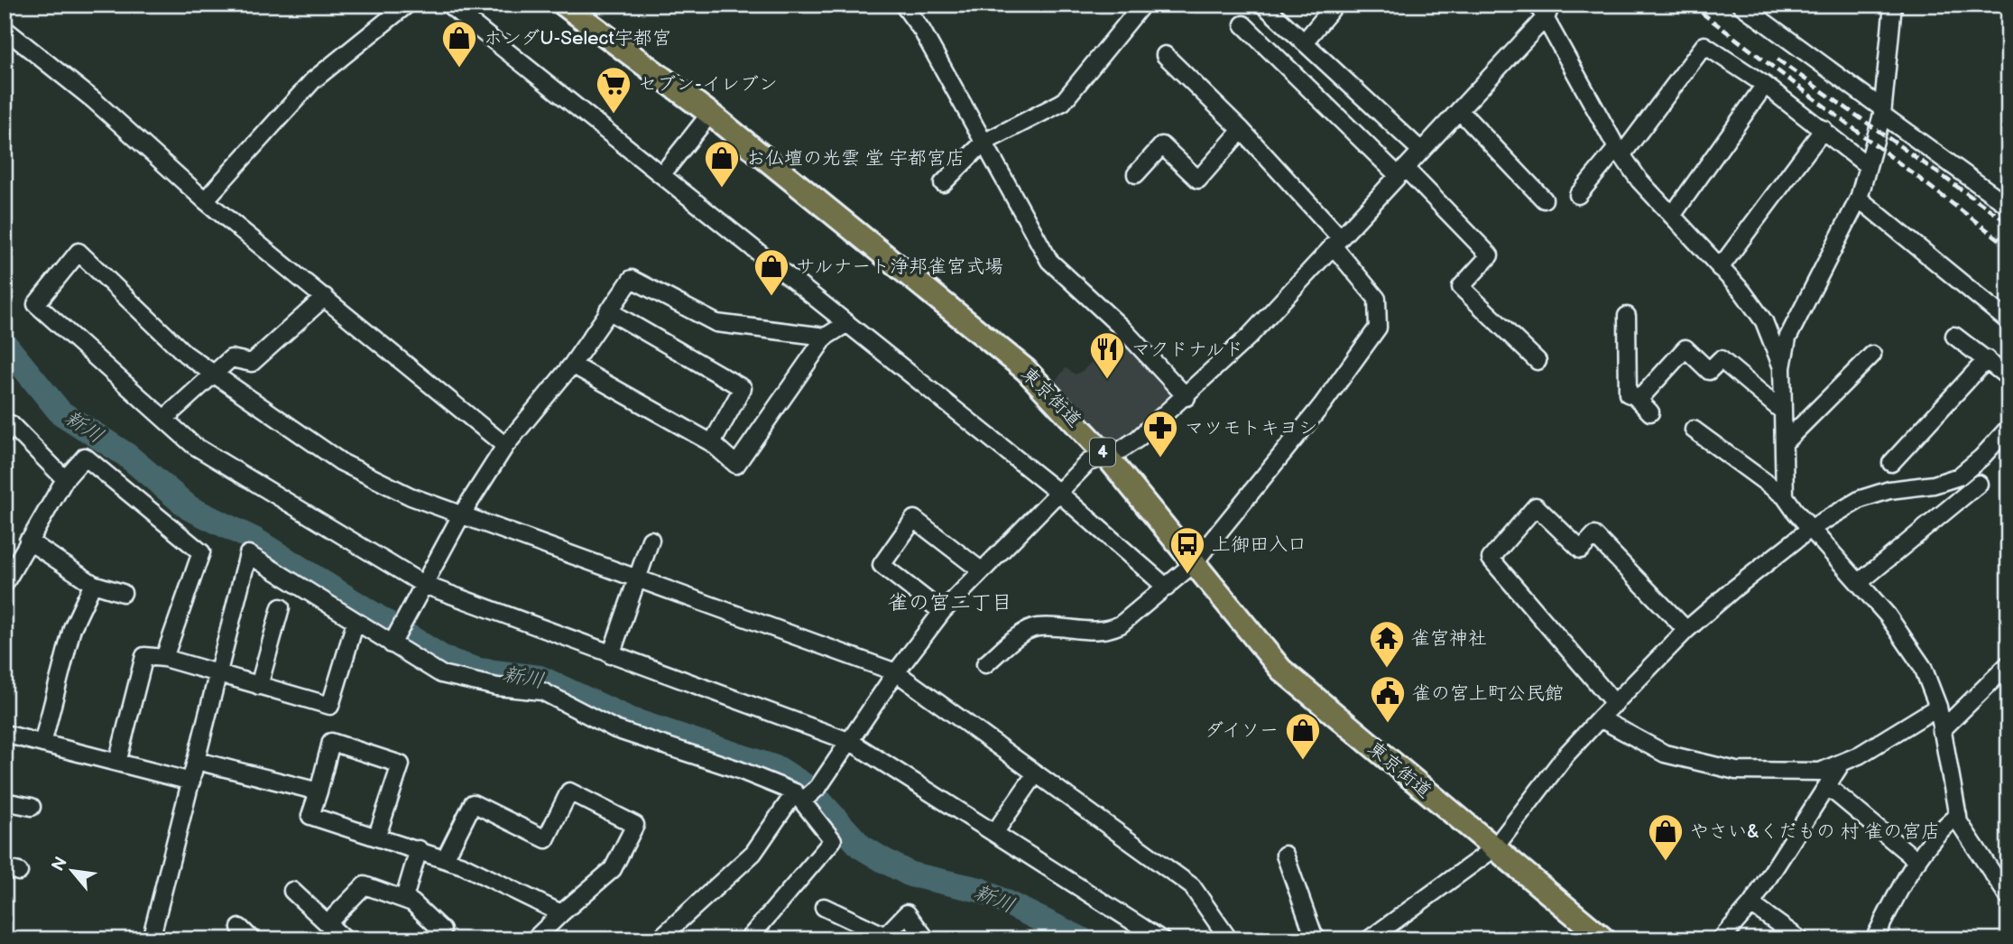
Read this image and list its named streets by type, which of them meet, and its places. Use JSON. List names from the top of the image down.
{
  "streets": {
    "highway": ["東京街道", "4"]
  },
  "districts": ["雀の宮二丁目"],
  "water": ["新川"],
  "places": {
    "shop": [
      "ホンダU-Select宇都宮",
      "お仏壇の光雲 堂 宇都宮店",
      "サルナート浄邦雀宮式場",
      "ダイソー",
      "やさい&くだもの 村 雀の宮店"
    ],
    "supermarket": ["セブン-イレブン"],
    "restaurant": ["マクドナルド"],
    "pharmacy": ["マツモトキヨシ"],
    "bus stop": ["上御田入口"],
    "temple": ["雀宮神社"],
    "public building": ["雀の宮上町公民館"]
  },
  "north": "top left"
}
